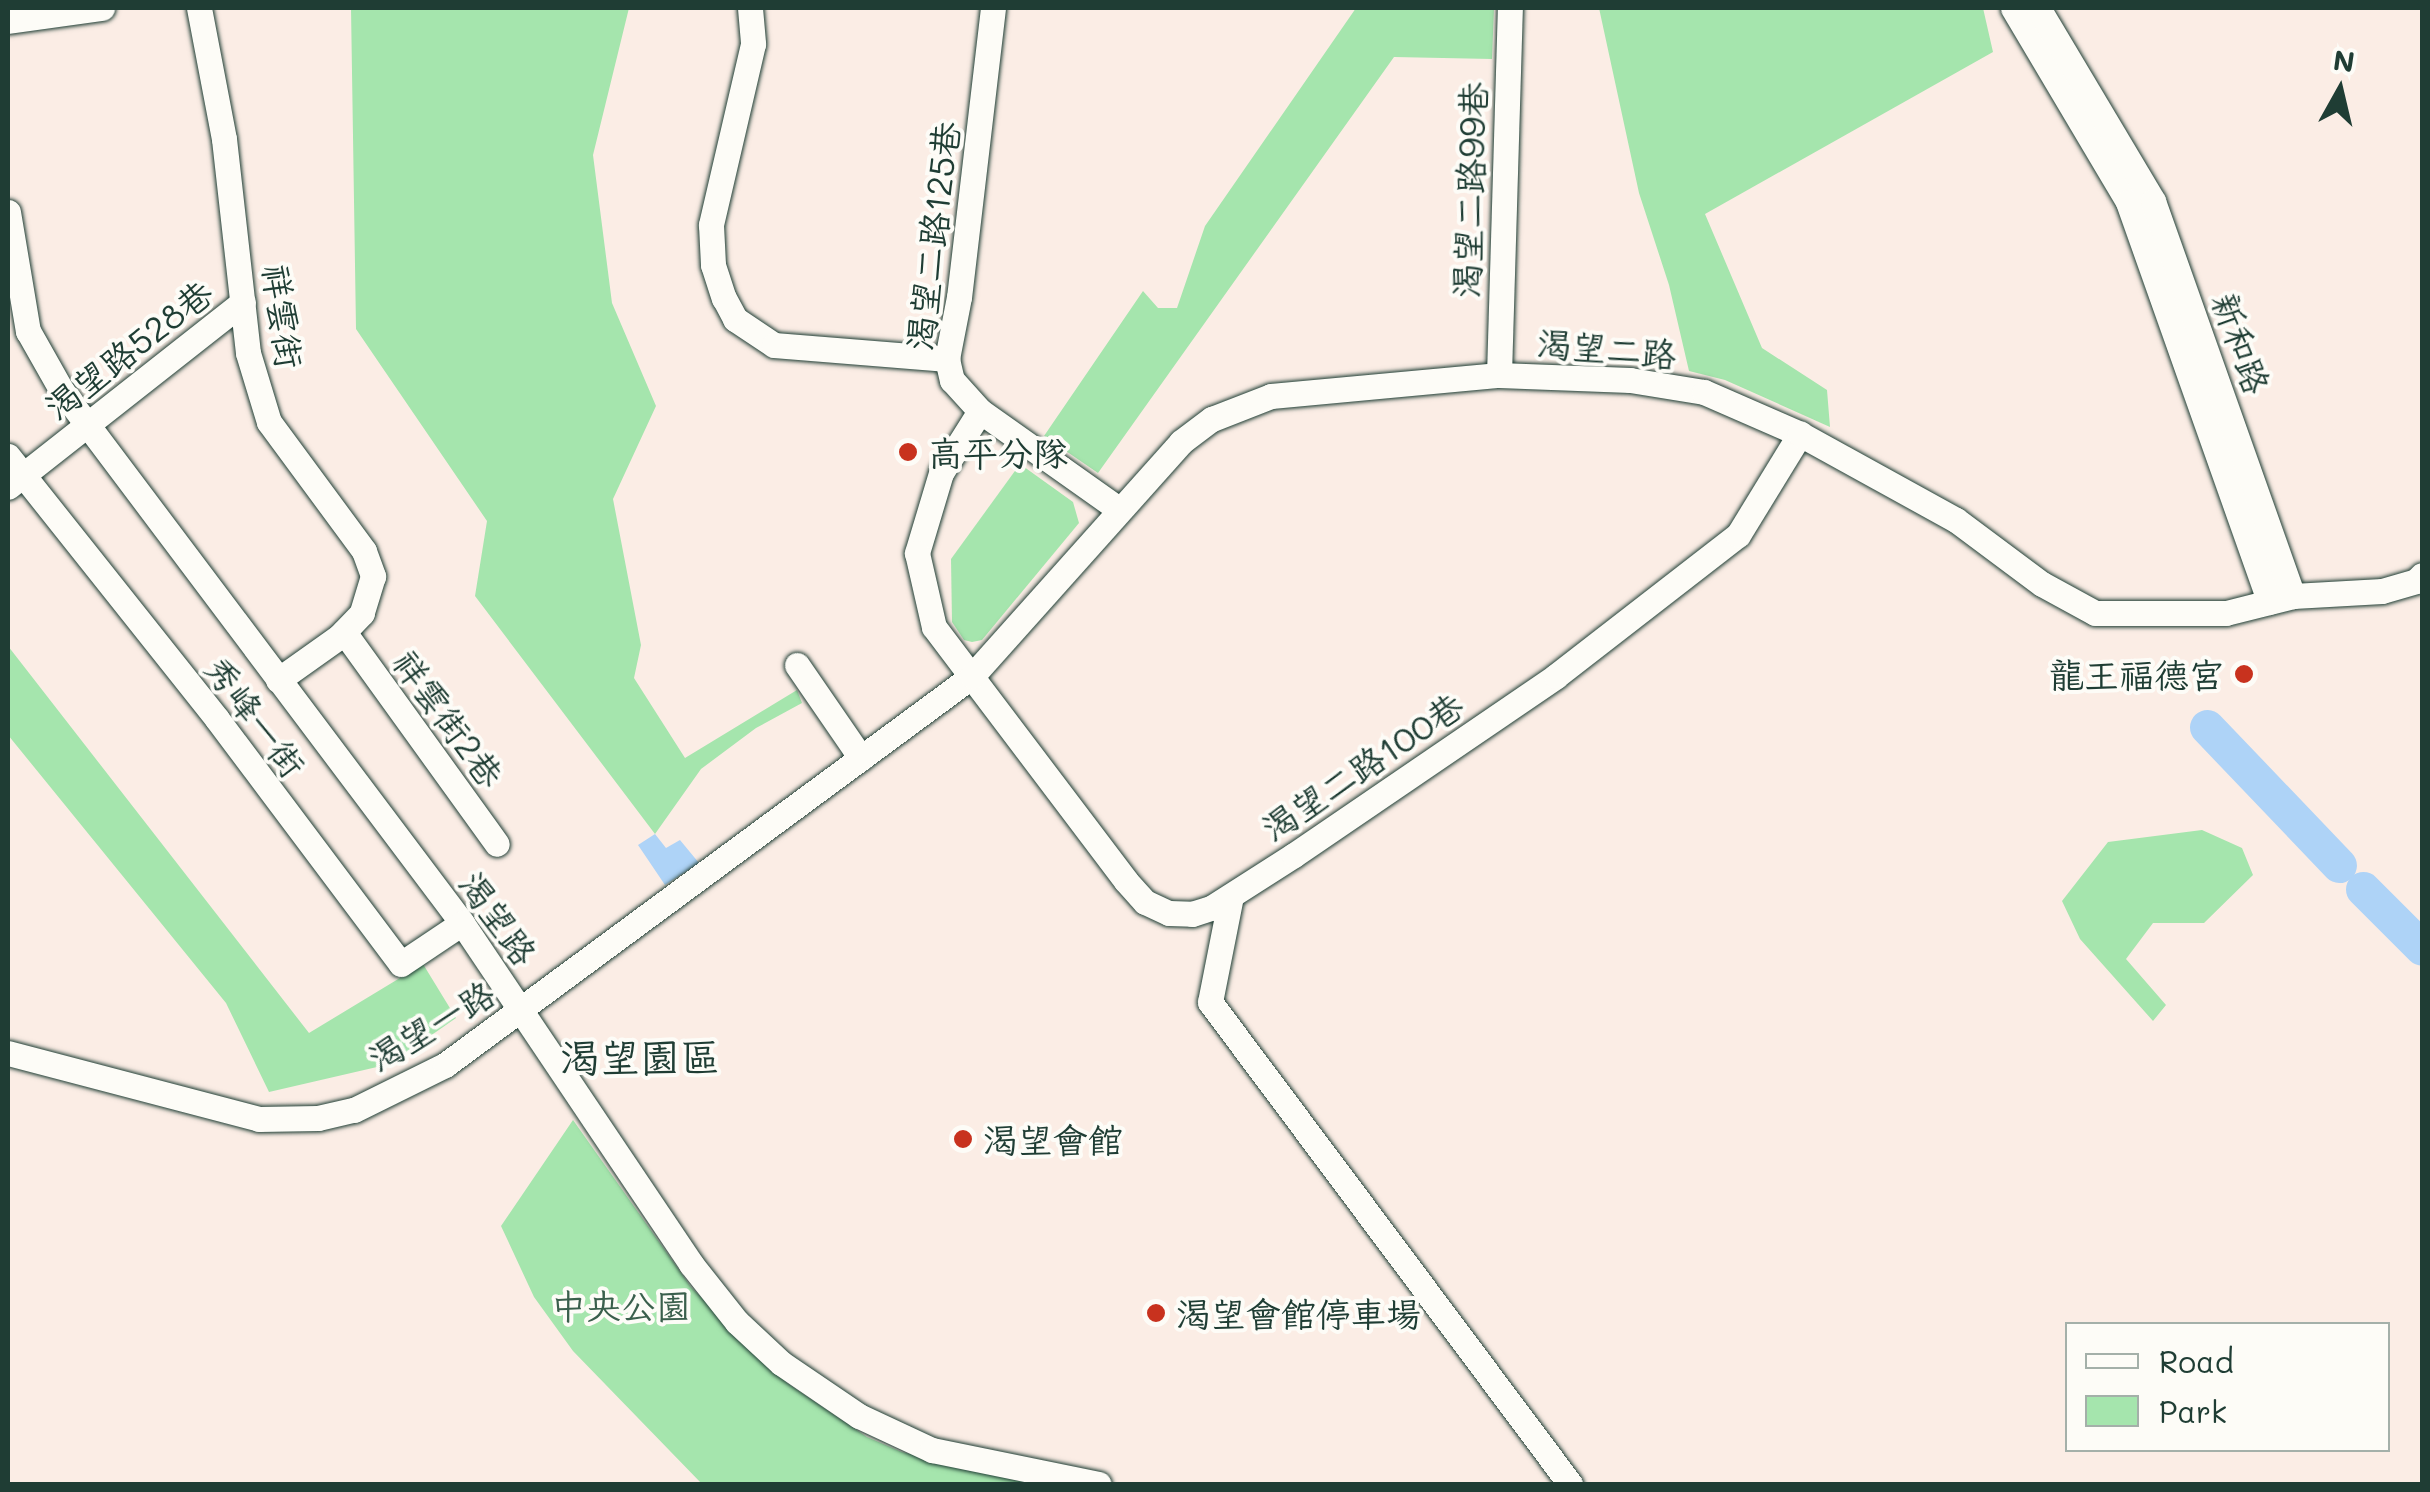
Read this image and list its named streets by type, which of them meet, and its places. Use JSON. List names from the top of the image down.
{
  "streets": {
    "street": [
      "渴望二路99巷",
      "渴望二路125巷",
      "祥雲街",
      "新和路",
      "渴望二路",
      "渴望路528巷",
      "秀峰一街",
      "祥雲街2巷",
      "渴望二路100巷",
      "渴望路",
      "渴望一路"
    ]
  },
  "crossings": [
    ["渴望二路99巷", "渴望二路"],
    ["渴望二路125巷", "渴望二路"],
    ["渴望二路125巷", "渴望二路100巷"],
    ["祥雲街", "渴望路528巷"],
    ["祥雲街", "祥雲街2巷"],
    ["祥雲街", "渴望路"],
    ["新和路", "渴望二路"],
    ["渴望二路", "渴望二路100巷"],
    ["渴望二路", "渴望一路"],
    ["渴望路528巷", "秀峰一街"],
    ["渴望路528巷", "渴望路"],
    ["秀峰一街", "渴望路"],
    ["渴望二路100巷", "渴望一路"],
    ["渴望路", "渴望一路"]
  ],
  "districts": ["渴望園區"],
  "parks": ["中央公園"],
  "places": [
    "高平分隊",
    "龍王福德宮",
    "渴望會館",
    "渴望會館停車場"
  ],
  "legend": ["Road", "Park"],
  "north": "top"
}
